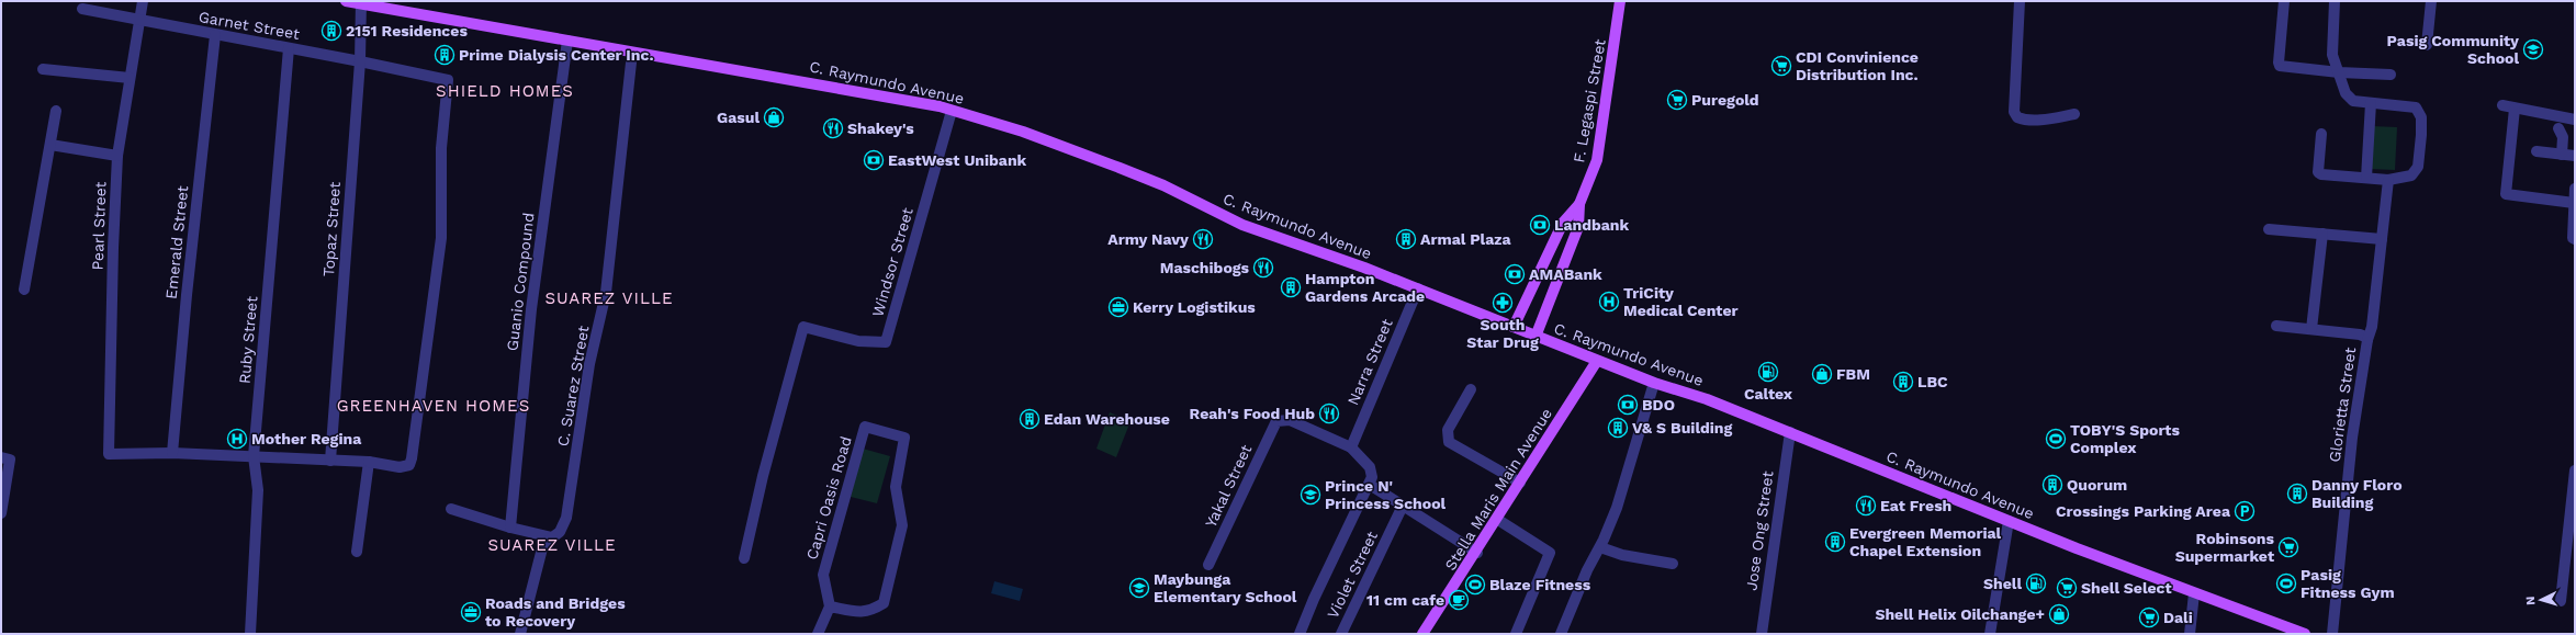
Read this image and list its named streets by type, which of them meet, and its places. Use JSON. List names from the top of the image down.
{
  "streets": {
    "main road": ["C. Raymundo Avenue", "F. Legaspi Street", "Stella Maris Main Avenue"],
    "street": [
      "Garnet Street",
      "Pearl Street",
      "Topaz Street",
      "Emerald Street",
      "Windsor Street",
      "Guanio Compound",
      "Ruby Street",
      "Narra Street",
      "C. Suarez Street",
      "Glorietta Street",
      "Yakal Street",
      "Capri Oasis Road",
      "Jose Ong Street",
      "Violet Street"
    ]
  },
  "crossings": [
    ["Garnet Street", "Pearl Street"],
    ["Garnet Street", "Topaz Street"],
    ["Garnet Street", "Emerald Street"],
    ["Garnet Street", "Ruby Street"],
    ["C. Raymundo Avenue", "F. Legaspi Street"],
    ["C. Raymundo Avenue", "Topaz Street"],
    ["C. Raymundo Avenue", "Windsor Street"],
    ["C. Raymundo Avenue", "Guanio Compound"],
    ["C. Raymundo Avenue", "Narra Street"],
    ["C. Raymundo Avenue", "C. Suarez Street"],
    ["C. Raymundo Avenue", "Stella Maris Main Avenue"],
    ["C. Raymundo Avenue", "Jose Ong Street"],
    ["Pearl Street", "Emerald Street"],
    ["Narra Street", "Yakal Street"]
  ],
  "districts": [
    "SHIELD HOMES",
    "SUAREZ VILLE",
    "GREENHAVEN HOMES",
    "SUAREZ VILLE"
  ],
  "places": {
    "building": [
      "2151 Residences",
      "Prime Dialysis Center Inc.",
      "Armal Plaza",
      "Hampton Gardens Arcade",
      "LBC",
      "Edan Warehouse",
      "V& S Building",
      "Quorum",
      "Danny Floro Building",
      "Evergreen Memorial Chapel Extension"
    ],
    "school or university": ["Pasig Community School", "Prince N' Princess School", "Maybunga Elementary School"],
    "supermarket": [
      "CDI Convinience Distribution Inc.",
      "Puregold",
      "Robinsons Supermarket",
      "Shell Select",
      "Dali"
    ],
    "shop": ["Gasul", "FBM", "Shell Helix Oilchange+"],
    "restaurant": [
      "Shakey's",
      "Army Navy",
      "Maschibogs",
      "Reah's Food Hub",
      "Eat Fresh"
    ],
    "bank": [
      "EastWest Unibank",
      "Landbank",
      "AMABank",
      "BDO"
    ],
    "hospital": ["TriCity Medical Center", "Mother Regina"],
    "pharmacy": ["South Star Drug"],
    "office": ["Kerry Logistikus", "Roads and Bridges to Recovery"],
    "fuel station": ["Caltex", "Shell"],
    "sports": ["TOBY'S Sports Complex", "Pasig Fitness Gym", "Blaze Fitness"],
    "parking": ["Crossings Parking Area"],
    "cafe": ["11 cm cafe"]
  },
  "north": "left"
}
